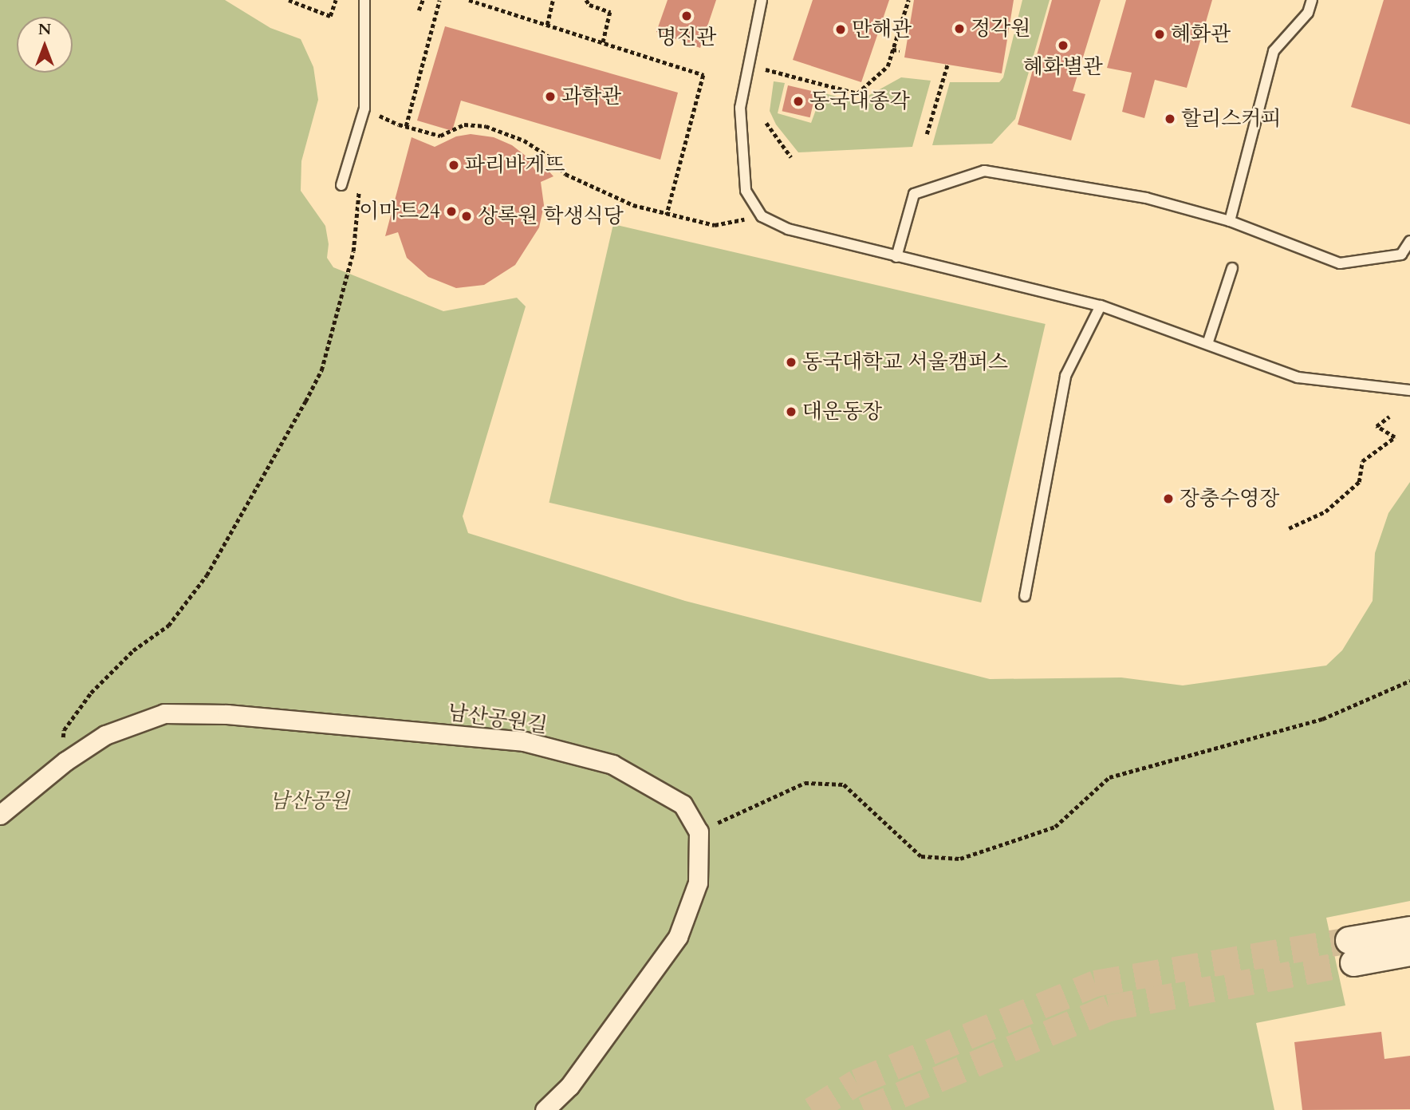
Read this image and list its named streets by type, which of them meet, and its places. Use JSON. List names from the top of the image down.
{
  "streets": {
    "street": ["남산공원길"]
  },
  "parks": ["남산공원"],
  "places": [
    "명진관",
    "정각원",
    "만해관",
    "혜화관",
    "혜화별관",
    "과학관",
    "동국대종각",
    "할리스커피",
    "파리바게뜨",
    "이마트24",
    "상록원 학생식당",
    "동국대학교 서울캠퍼스",
    "대운동장",
    "장충수영장"
  ],
  "north": "top"
}
